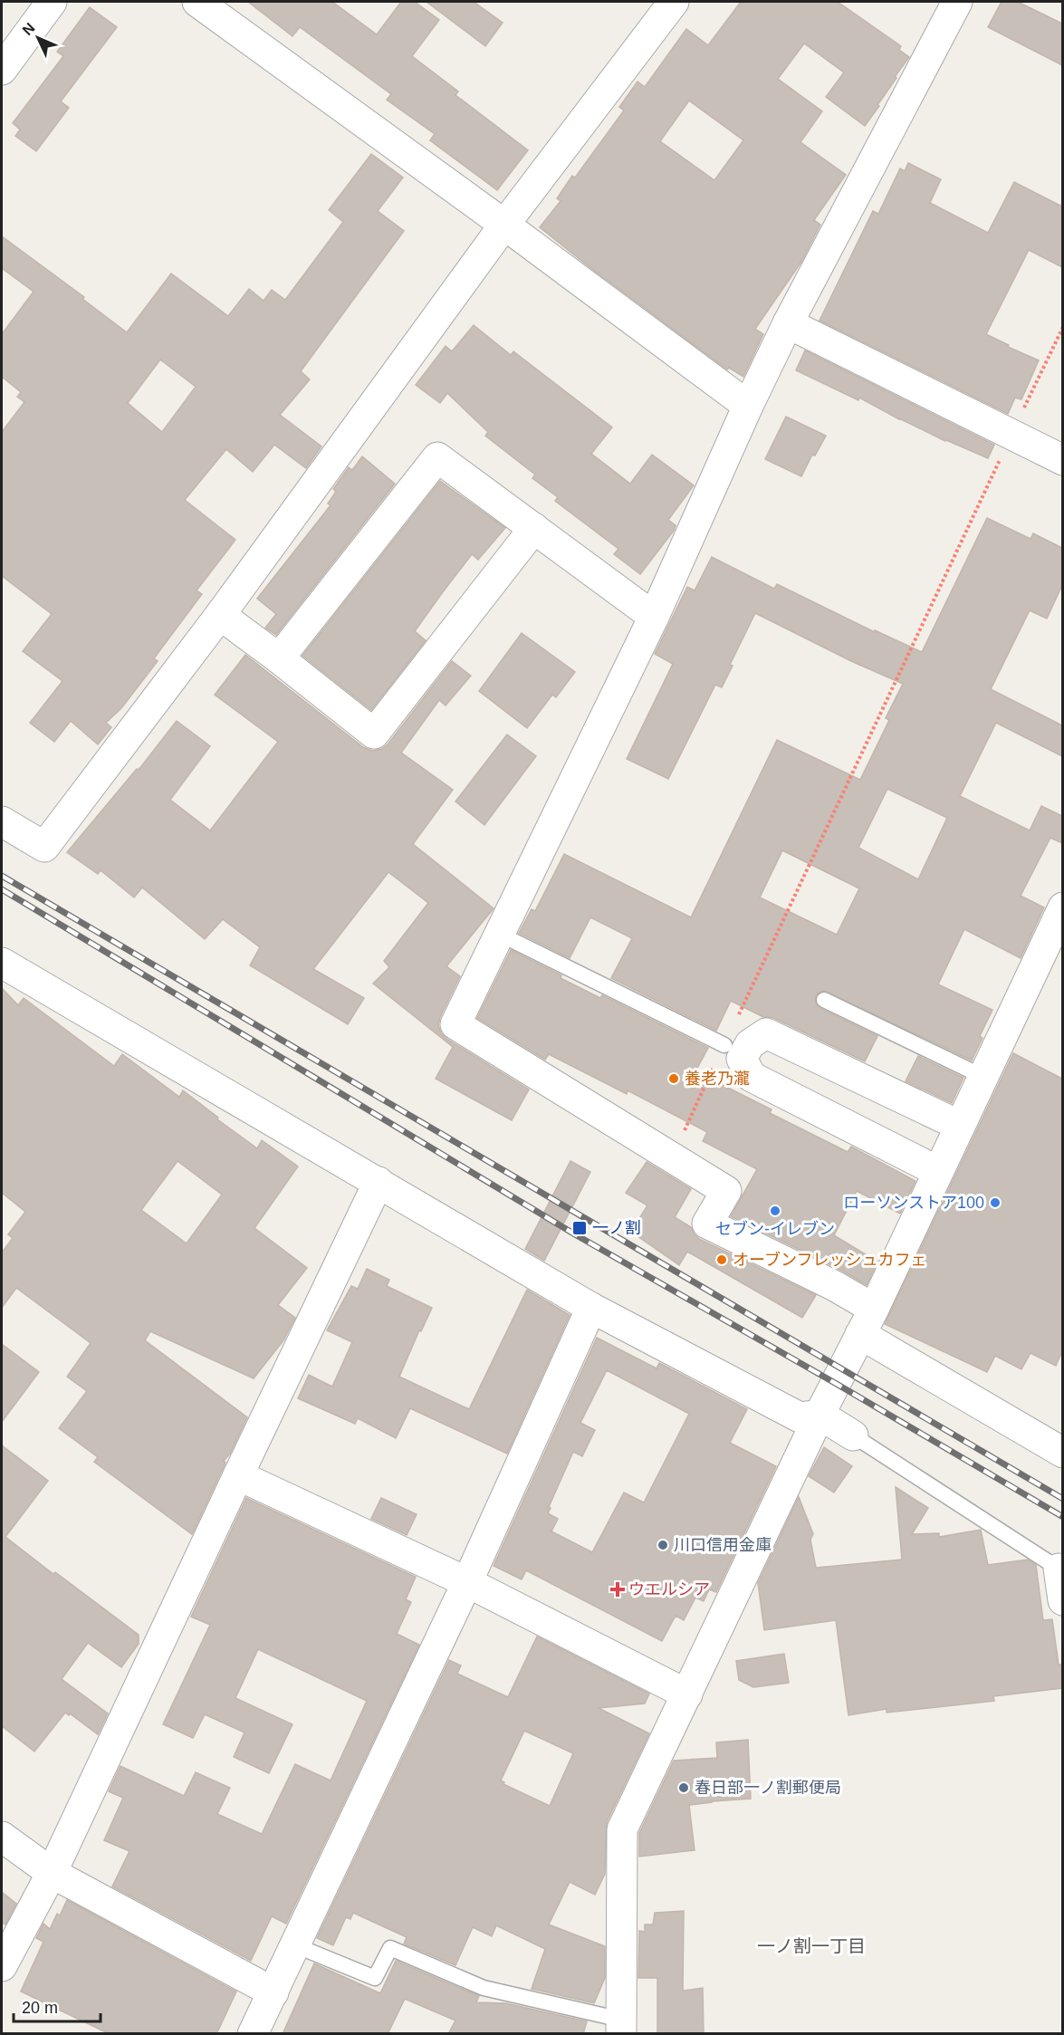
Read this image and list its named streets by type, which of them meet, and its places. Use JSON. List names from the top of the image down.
{
  "districts": ["一ノ割一丁目"],
  "places": {
    "other": [
      "養老乃瀧",
      "ローソンストア100",
      "セブン-イレブン",
      "オーブンフレッシュカフェ",
      "川口信用金庫",
      "春日部一ノ割郵便局"
    ],
    "transit": ["一ノ割"],
    "health": ["ウエルシア"]
  },
  "scale_bar": "20 m",
  "north": "top left"
}
